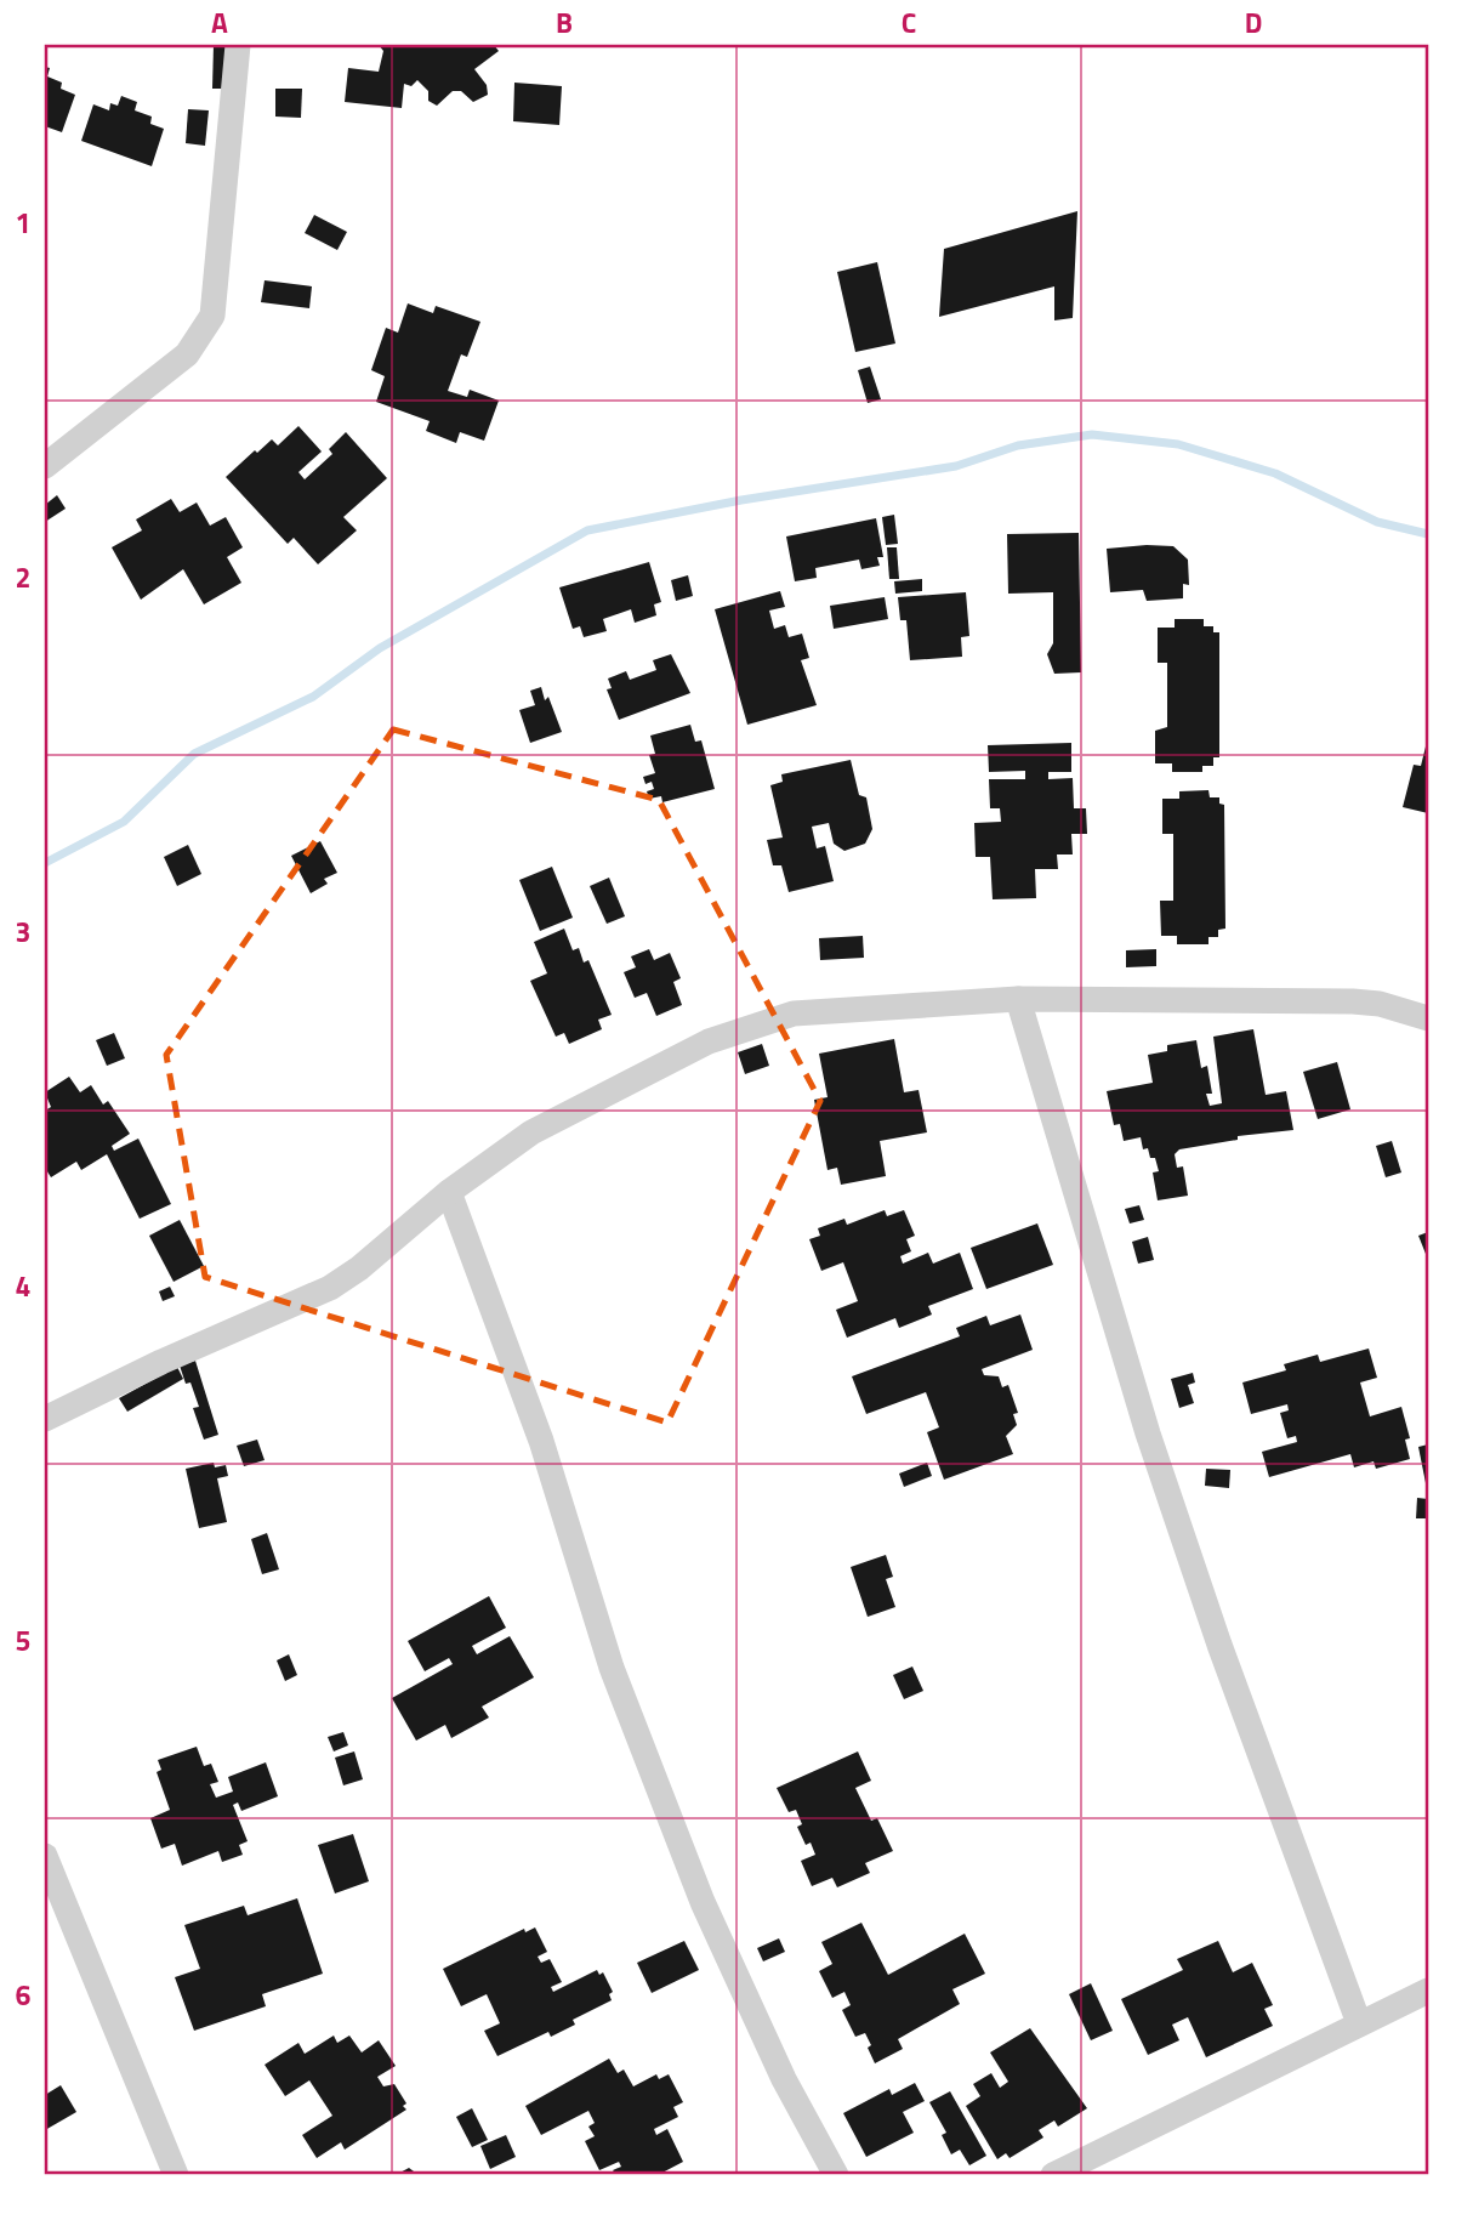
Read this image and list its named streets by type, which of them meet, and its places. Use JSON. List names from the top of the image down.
{
  "grid": {
    "columns": [
      "A",
      "B",
      "C",
      "D"
    ],
    "rows": [
      "1",
      "2",
      "3",
      "4",
      "5",
      "6"
    ]
  }
}
